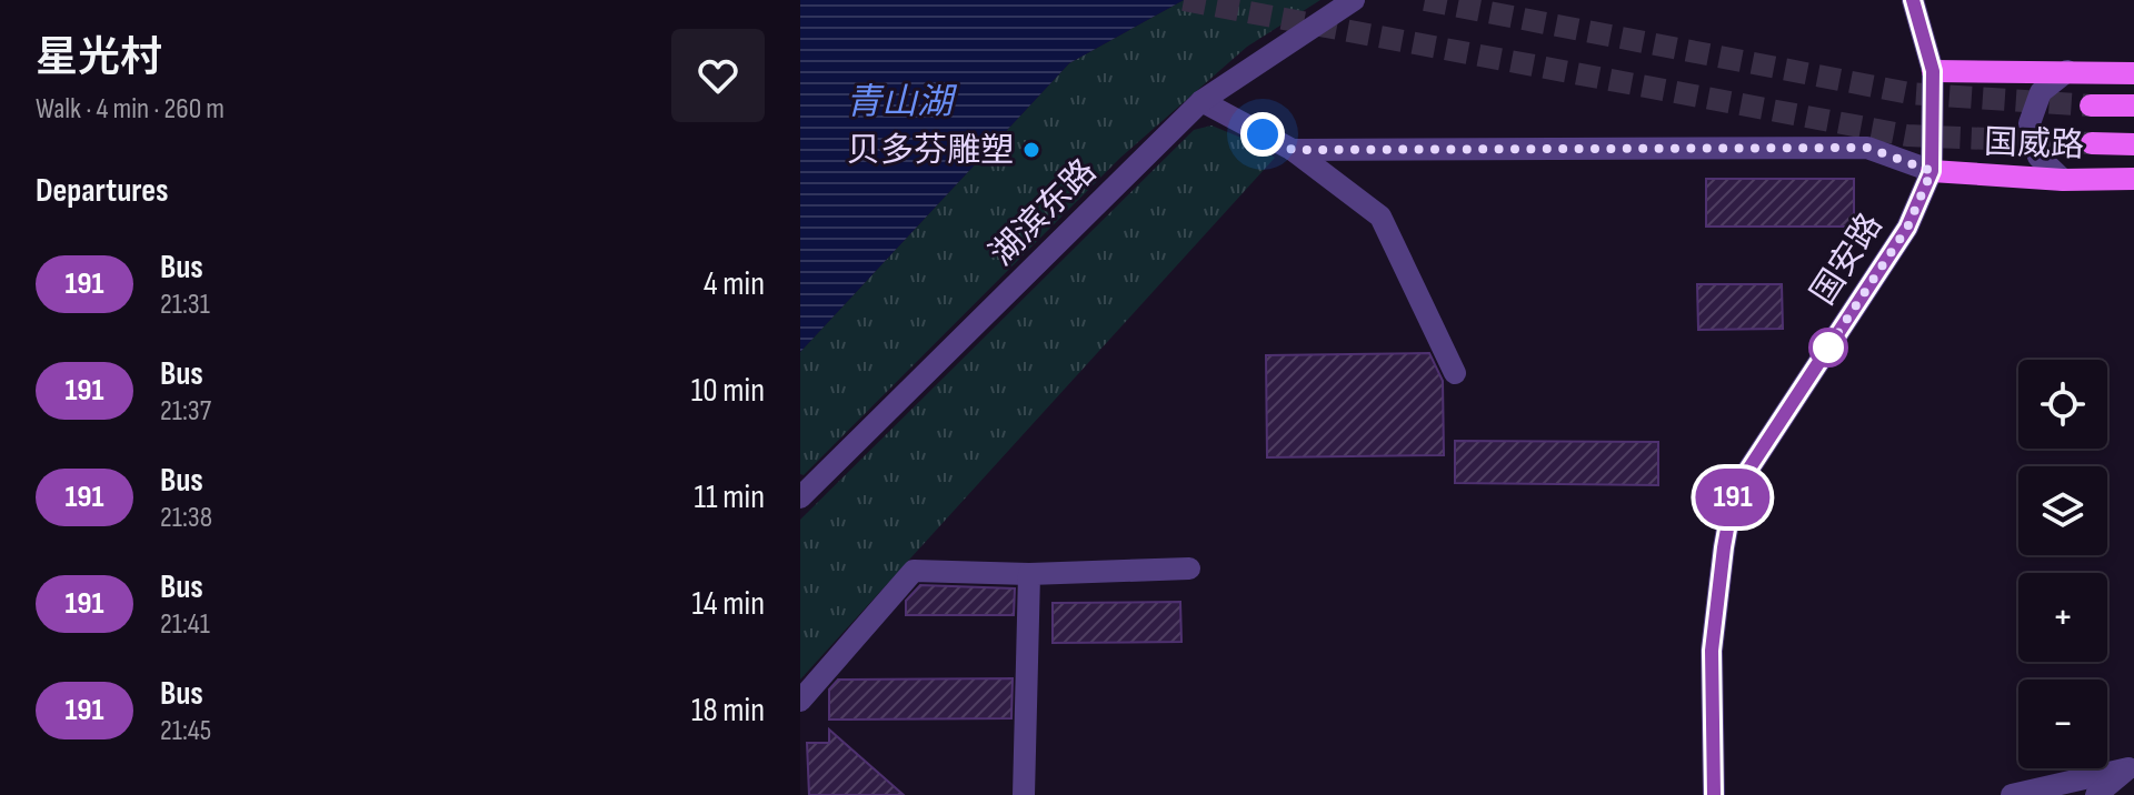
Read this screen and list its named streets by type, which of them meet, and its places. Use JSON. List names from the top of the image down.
{
  "streets": {
    "main road": ["国威路"],
    "street": ["湖滨东路", "国安路"]
  },
  "crossings": [
    ["国威路", "国安路"]
  ],
  "water": ["青山湖"],
  "places": ["贝多芬雕塑"],
  "lines": ["bus line 191"],
  "page": {
    "heading": [
      ["星光村", "Walk · 4 min · 260 m"],
      "Departures"
    ],
    "on_map": "191",
    "list": [
      {
        "mark": "191",
        "name": "Bus",
        "note": "21:31",
        "value": "4 min"
      },
      {
        "mark": "191",
        "name": "Bus",
        "note": "21:37",
        "value": "10 min"
      },
      {
        "mark": "191",
        "name": "Bus",
        "note": "21:38",
        "value": "11 min"
      },
      {
        "mark": "191",
        "name": "Bus",
        "note": "21:41",
        "value": "14 min"
      },
      {
        "mark": "191",
        "name": "Bus",
        "note": "21:45",
        "value": "18 min"
      }
    ],
    "map_buttons": ["+", "−"]
  }
}
